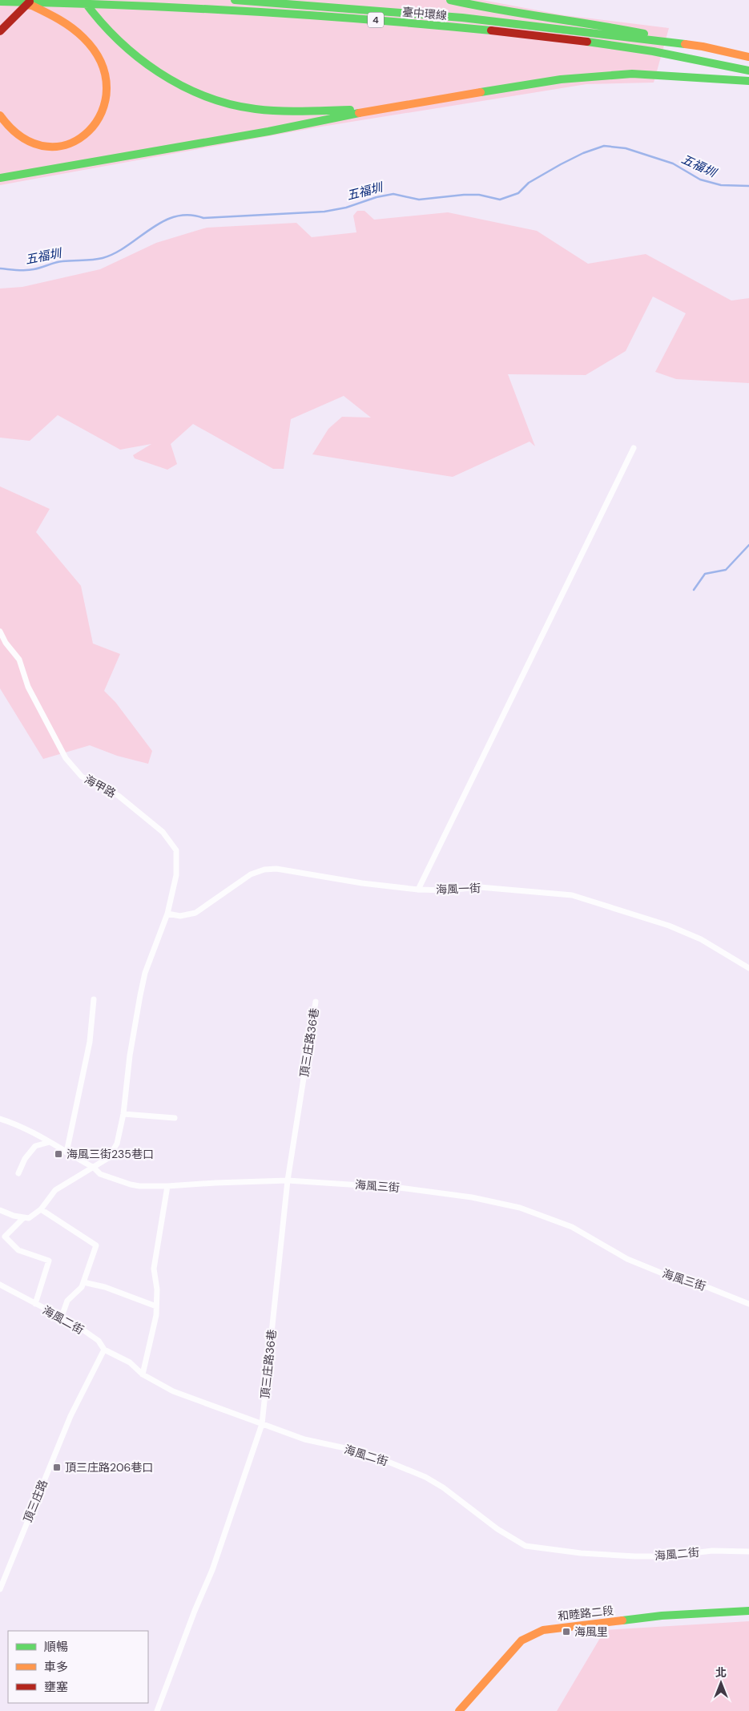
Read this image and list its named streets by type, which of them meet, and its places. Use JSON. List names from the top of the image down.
{
  "streets": {
    "main road": ["臺中環線", "4", "和睦路二段"],
    "street": [
      "海甲路",
      "海風一街",
      "頂三庄路36巷",
      "海風三街",
      "海風二街",
      "頂三庄路"
    ]
  },
  "crossings": [
    ["海甲路", "海風一街"],
    ["海甲路", "海風三街"],
    ["頂三庄路36巷", "海風三街"],
    ["頂三庄路36巷", "海風二街"],
    ["海風二街", "頂三庄路"]
  ],
  "water": ["五福圳"],
  "places": {
    "transit": ["海風三街235巷口", "頂三庄路206巷口", "海風里"]
  },
  "legend": ["順暢", "車多", "壅塞"],
  "north": "top"
}
